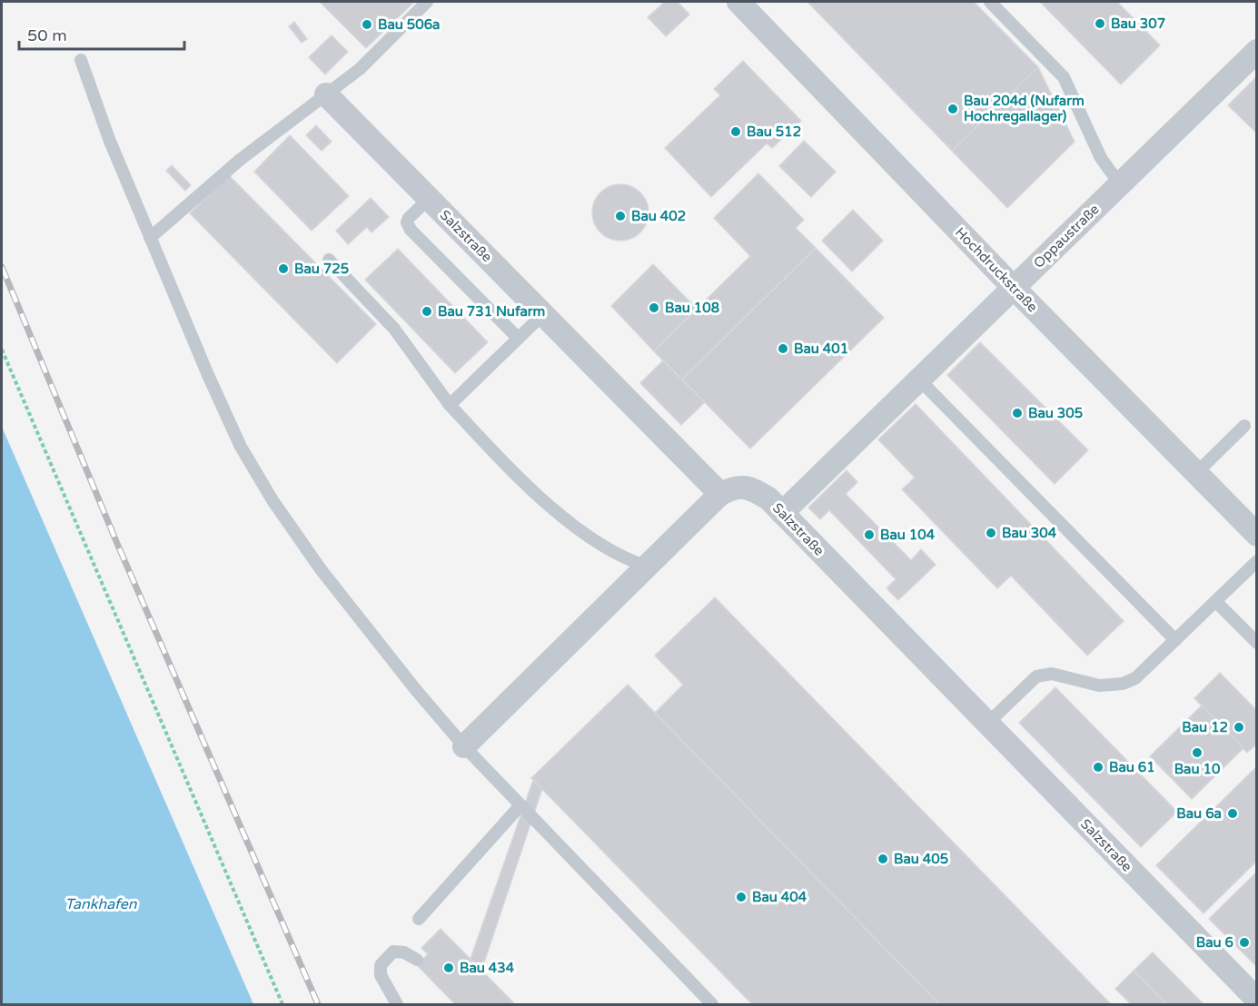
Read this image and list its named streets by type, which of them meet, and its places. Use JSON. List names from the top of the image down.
{
  "streets": {
    "street": ["Salzstraße", "Oppaustraße", "Hochdruckstraße"]
  },
  "crossings": [
    ["Salzstraße", "Oppaustraße"],
    ["Oppaustraße", "Hochdruckstraße"]
  ],
  "water": ["Tankhafen"],
  "places": [
    "Bau 307",
    "Bau 506a",
    "Bau 204d (Nufarm Hochregallager)",
    "Bau 512",
    "Bau 402",
    "Bau 725",
    "Bau 108",
    "Bau 731 Nufarm",
    "Bau 401",
    "Bau 305",
    "Bau 304",
    "Bau 104",
    "Bau 12",
    "Bau 10",
    "Bau 61",
    "Bau 6a",
    "Bau 405",
    "Bau 404",
    "Bau 6",
    "Bau 434"
  ],
  "scale_bar": "50 m"
}
